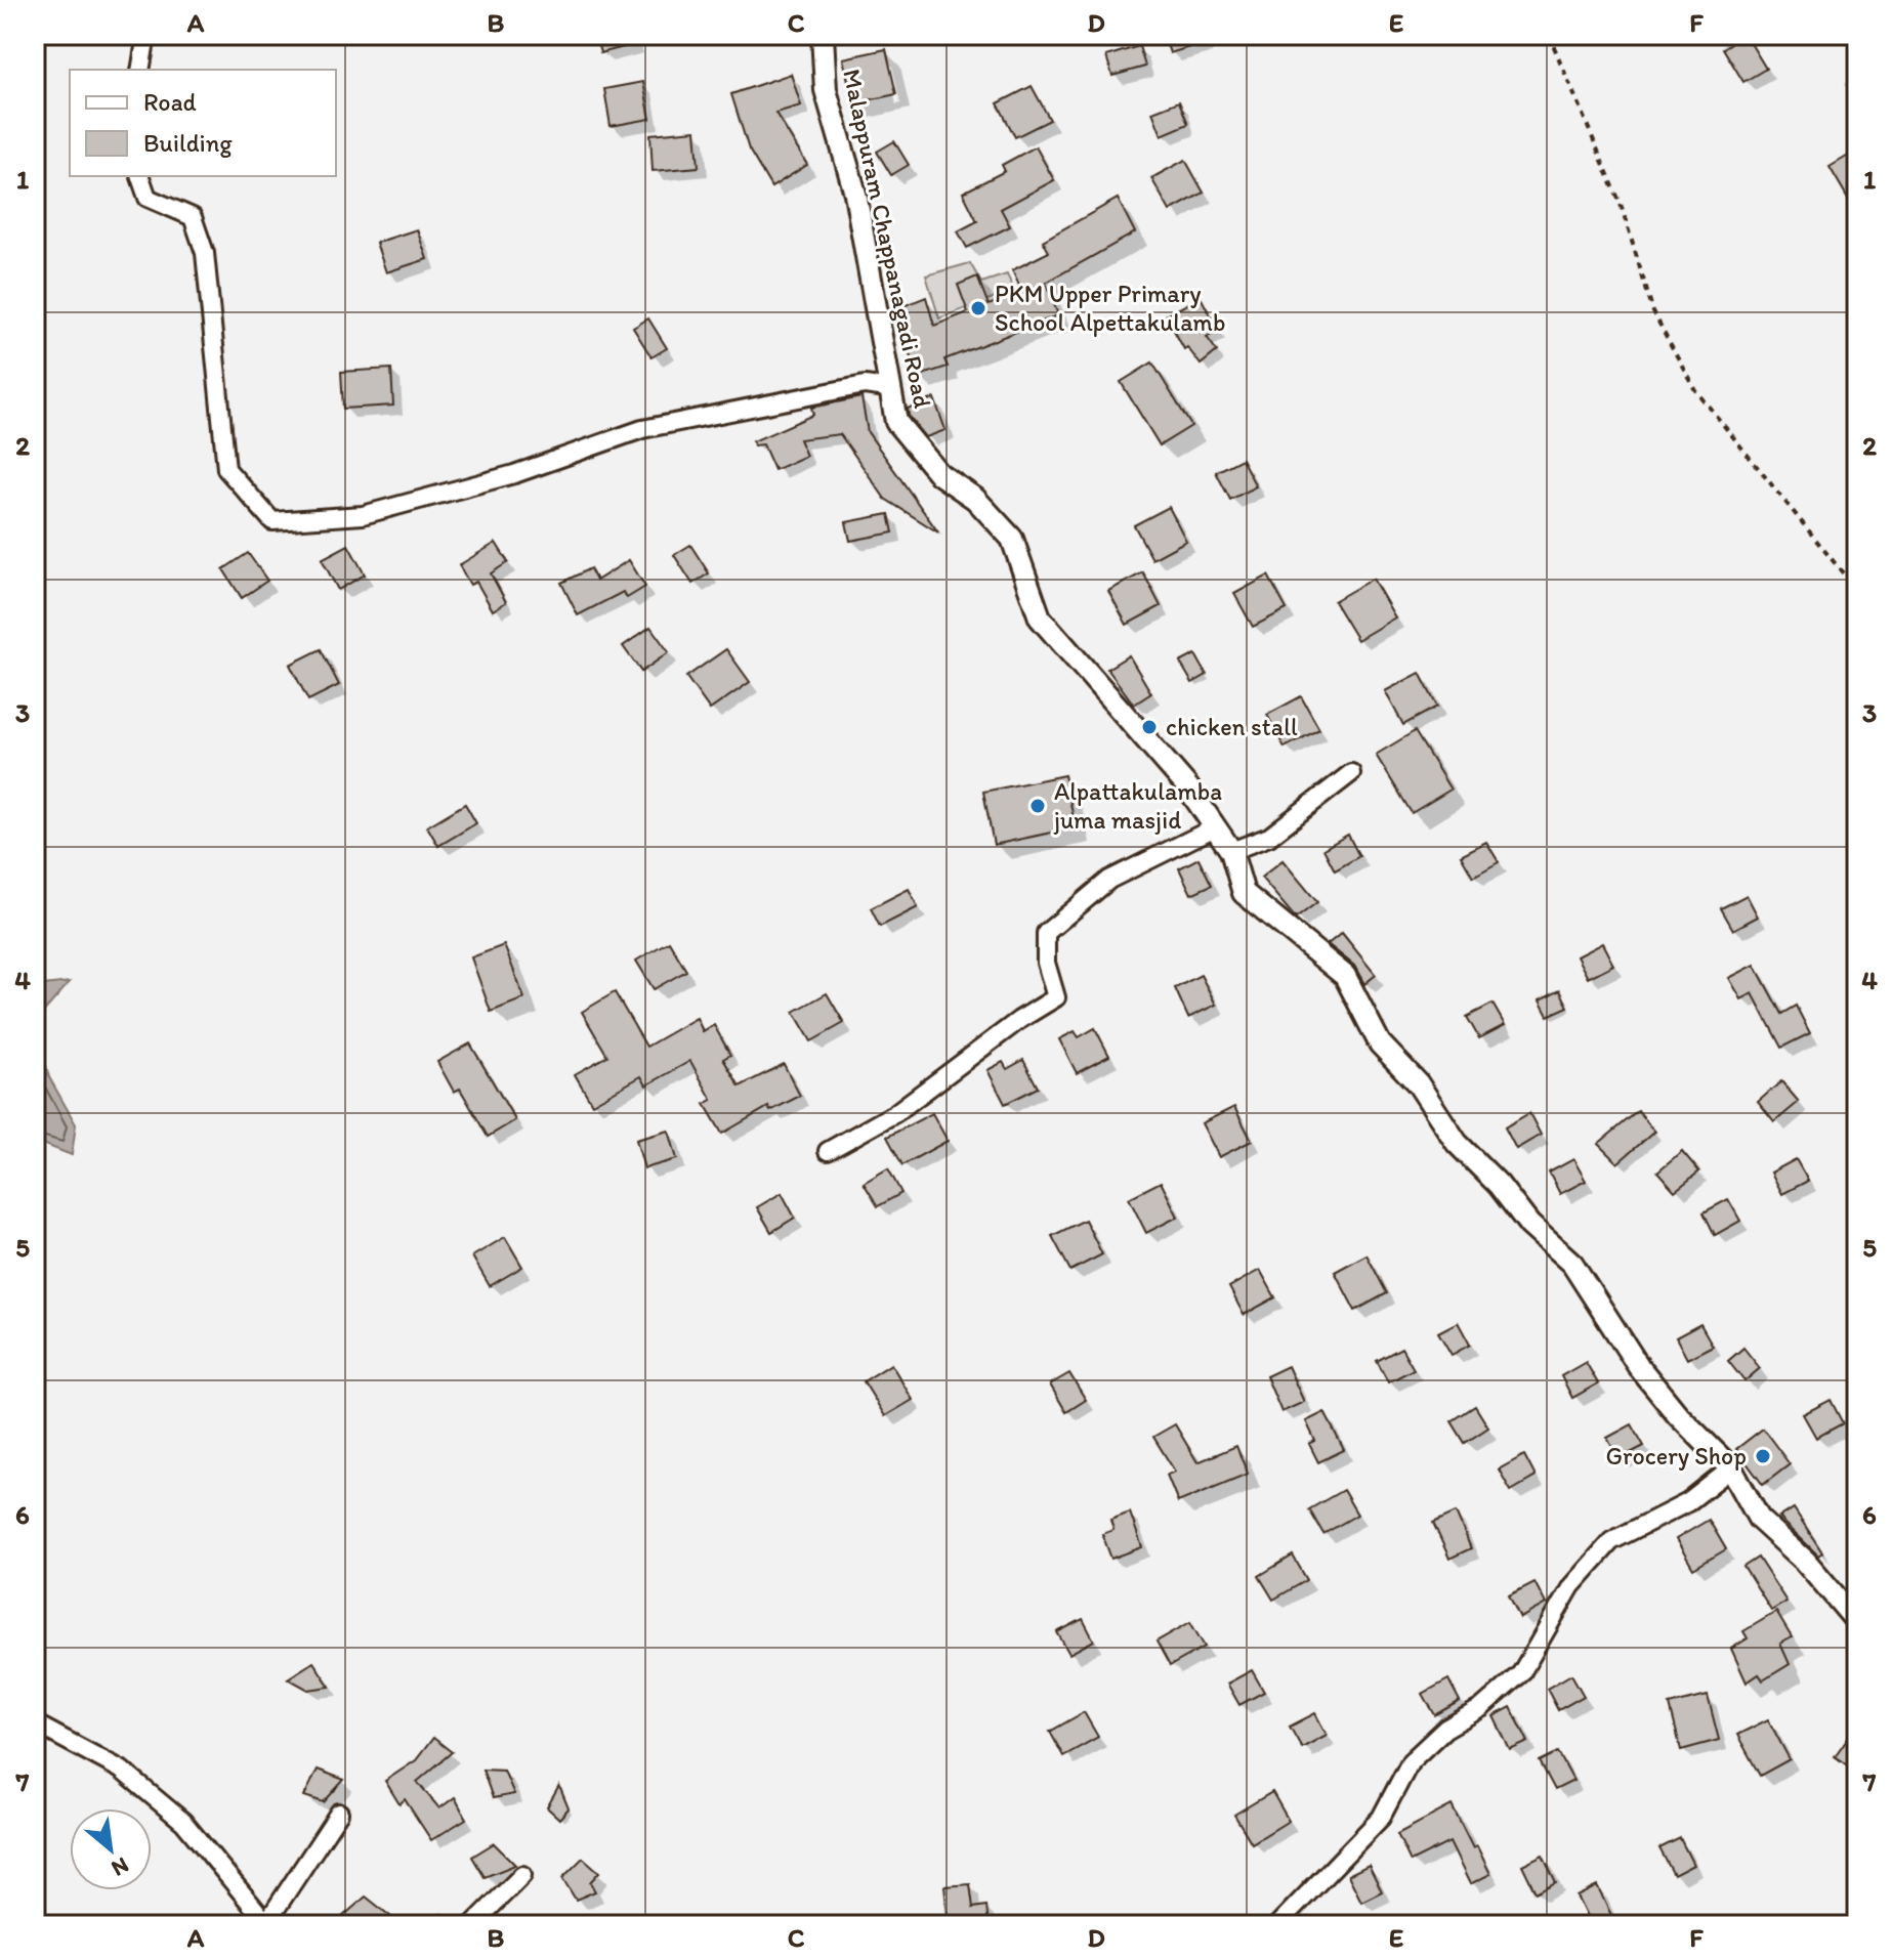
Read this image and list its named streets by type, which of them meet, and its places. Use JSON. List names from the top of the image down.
{
  "streets": {
    "street": ["Malappuram Chappanagadi Road"]
  },
  "places": [
    "PKM Upper Primary School Alpettakulamb",
    "chicken stall",
    "Alpattakulamba juma masjid",
    "Grocery Shop"
  ],
  "legend": ["Road", "Building"],
  "north": "bottom right",
  "grid": {
    "columns": [
      "A",
      "B",
      "C",
      "D",
      "E",
      "F"
    ],
    "rows": [
      "1",
      "2",
      "3",
      "4",
      "5",
      "6",
      "7"
    ]
  }
}
